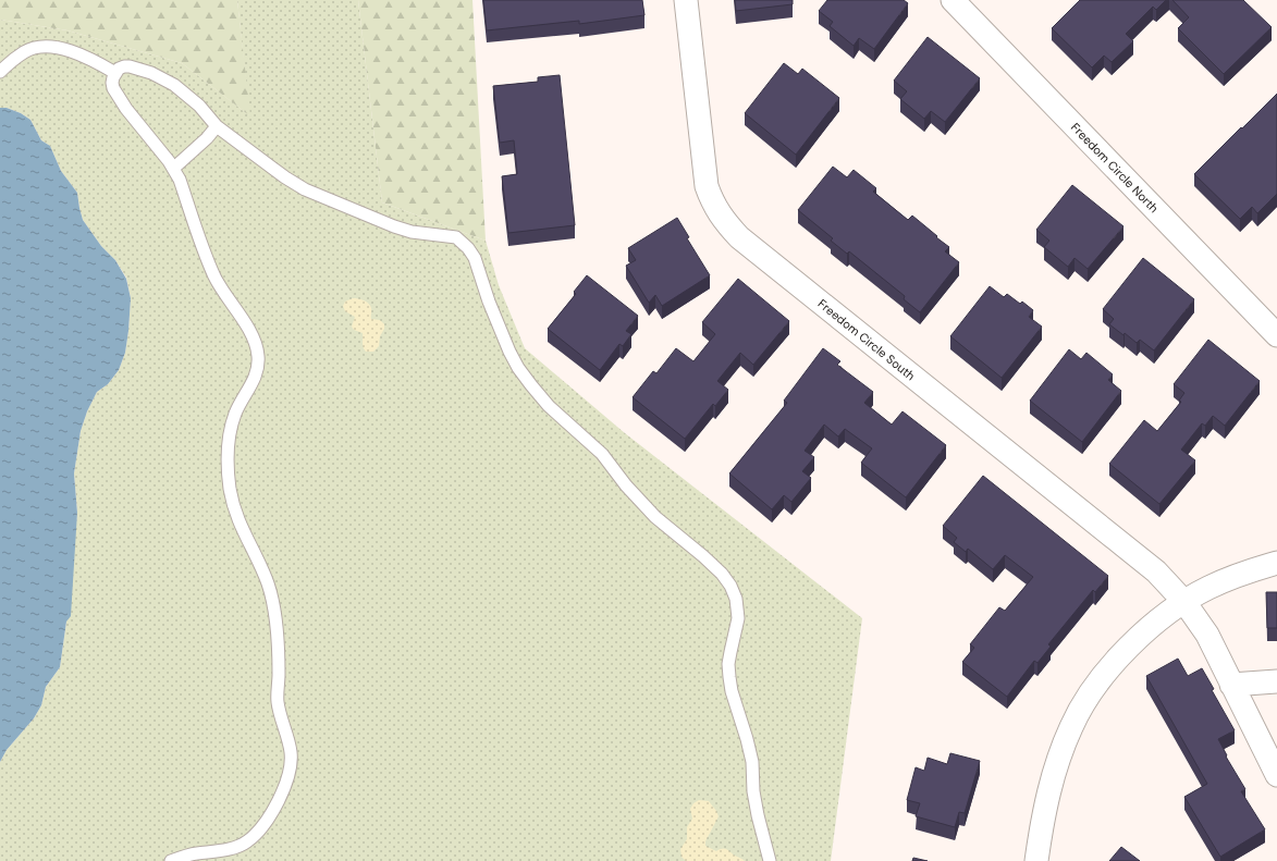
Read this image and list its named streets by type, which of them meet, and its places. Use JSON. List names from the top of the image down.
{
  "streets": {
    "street": ["Freedom Circle North", "Freedom Circle South"]
  }
}
